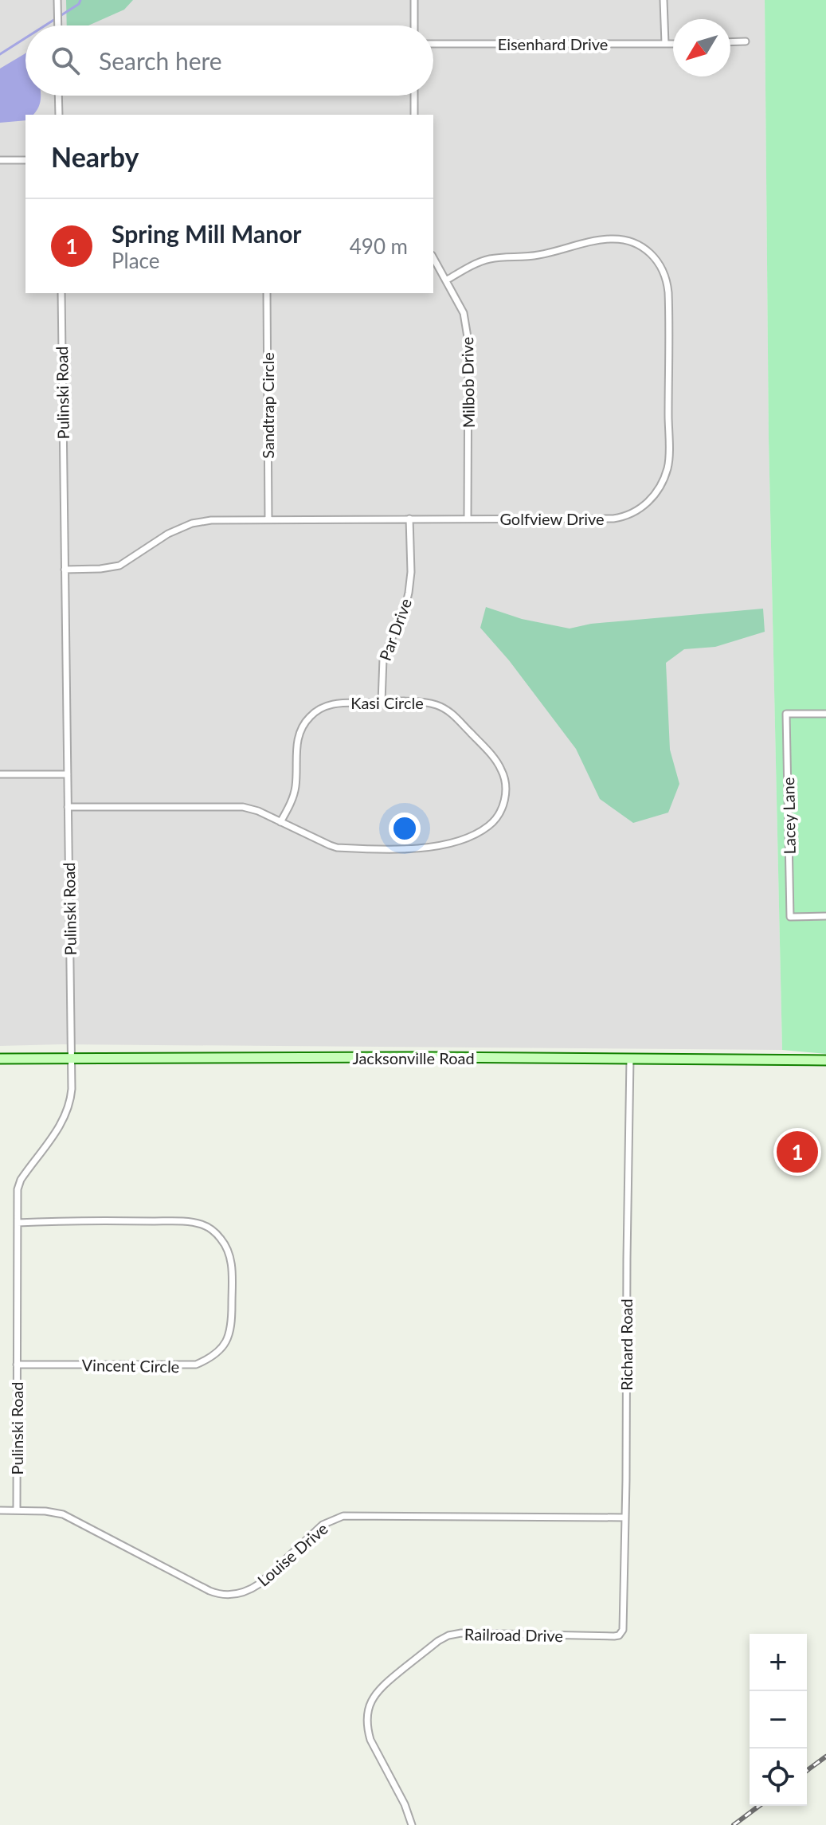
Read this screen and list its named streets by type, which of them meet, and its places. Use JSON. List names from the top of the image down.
{
  "streets": {
    "main road": ["Jacksonville Road"],
    "street": [
      "Eisenhard Drive",
      "Milbob Drive",
      "Pulinski Road",
      "Sandtrap Circle",
      "Golfview Drive",
      "Par Drive",
      "Kasi Circle",
      "Lacey Lane",
      "Richard Road",
      "Vincent Circle",
      "Louise Drive",
      "Railroad Drive"
    ]
  },
  "crossings": [
    ["Milbob Drive", "Golfview Drive"],
    ["Pulinski Road", "Golfview Drive"],
    ["Pulinski Road", "Kasi Circle"],
    ["Pulinski Road", "Jacksonville Road"],
    ["Pulinski Road", "Vincent Circle"],
    ["Pulinski Road", "Louise Drive"],
    ["Sandtrap Circle", "Golfview Drive"],
    ["Golfview Drive", "Par Drive"],
    ["Par Drive", "Kasi Circle"],
    ["Jacksonville Road", "Richard Road"],
    ["Richard Road", "Louise Drive"],
    ["Richard Road", "Railroad Drive"]
  ],
  "north": "bottom left",
  "page": {
    "search": "Search here",
    "heading": "Nearby",
    "list": [
      {
        "mark": "1",
        "name": "Spring Mill Manor",
        "note": "Place",
        "value": "490 m"
      }
    ],
    "pins": "1",
    "map_buttons": ["+", "−"]
  }
}
